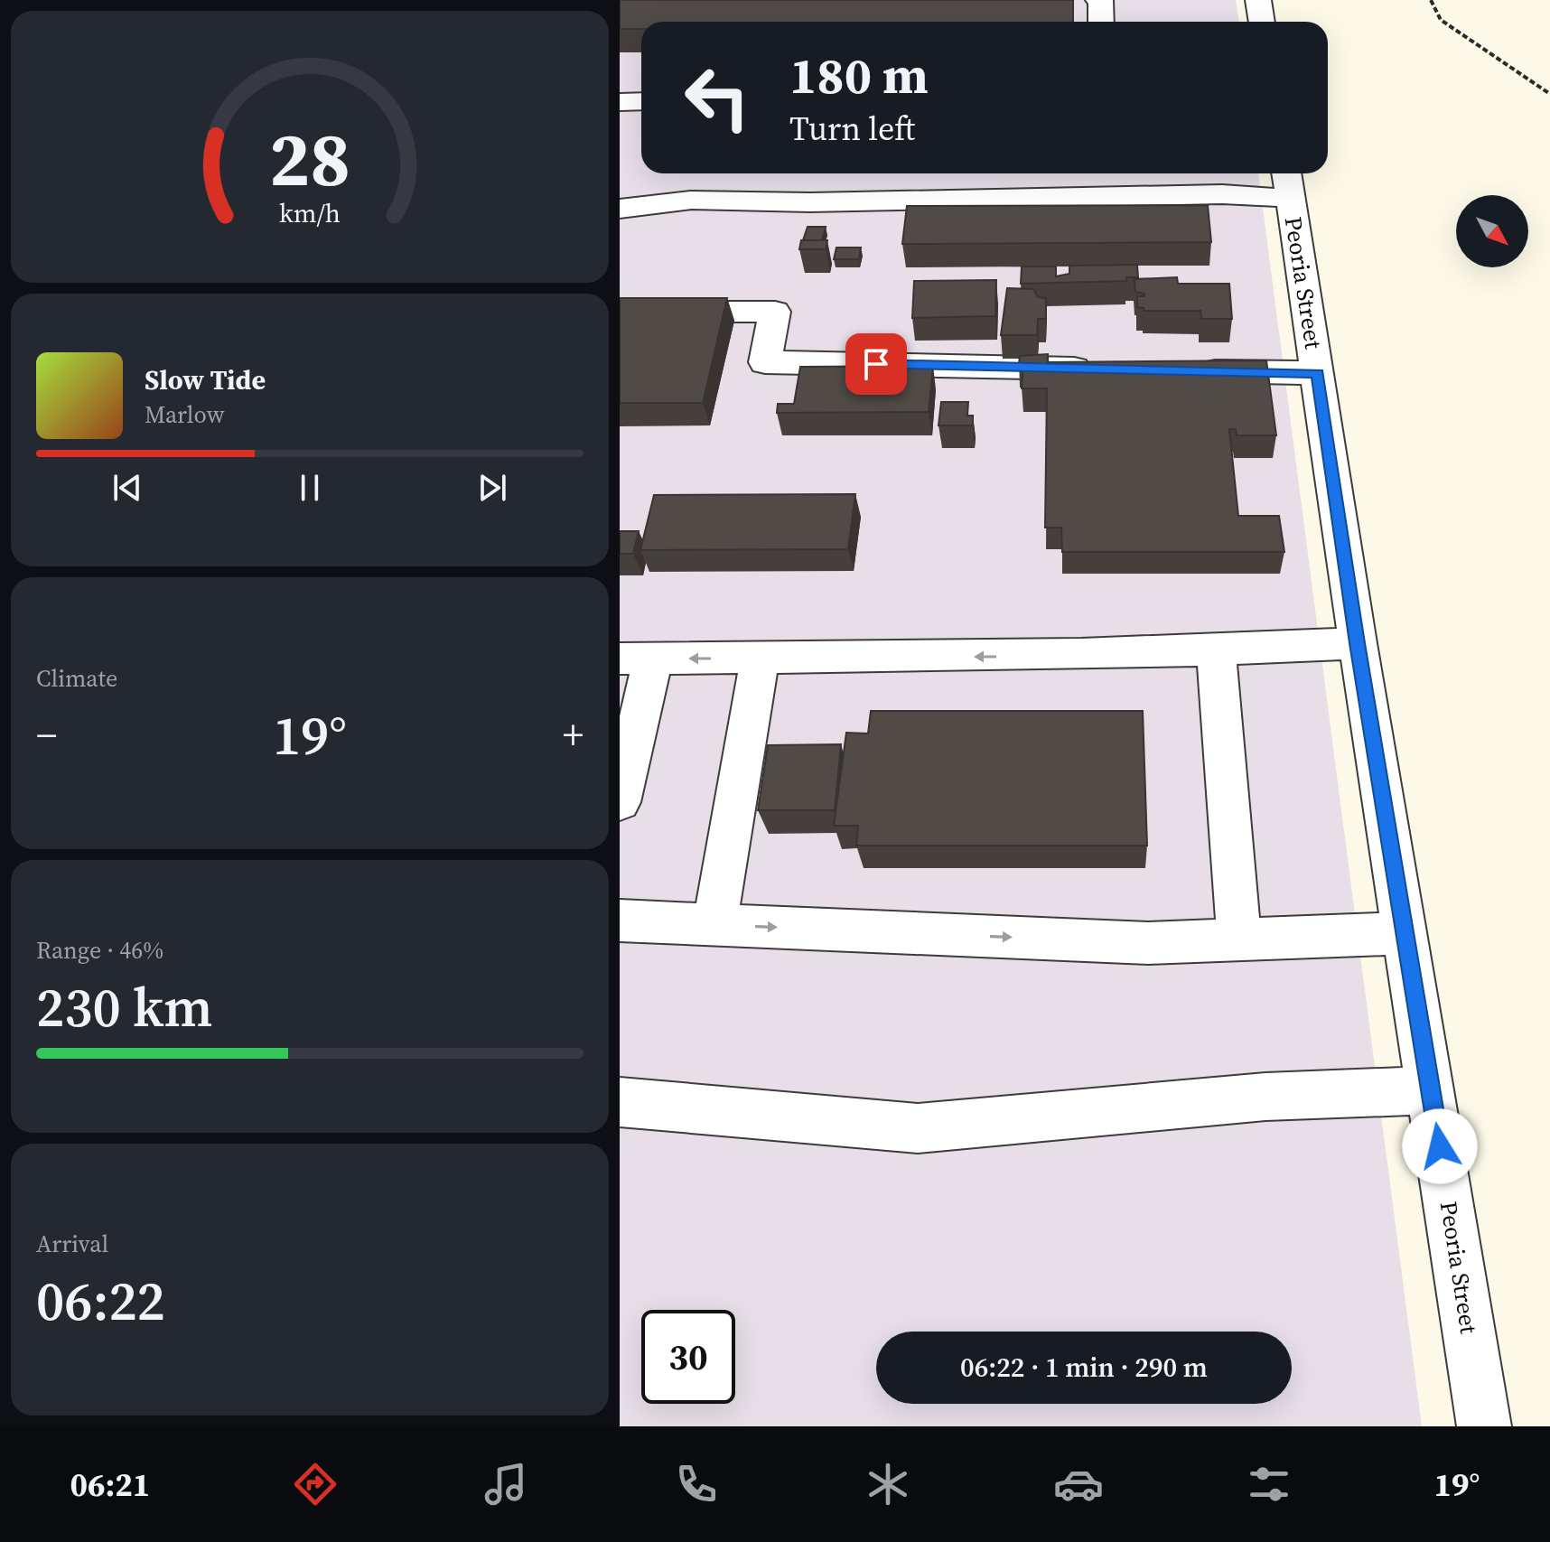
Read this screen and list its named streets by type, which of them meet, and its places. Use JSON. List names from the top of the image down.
{
  "streets": {
    "street": ["Peoria Street"]
  },
  "north": "bottom right",
  "page": {
    "turn": ["180 m", "Turn left"],
    "song": ["Slow Tide", "Marlow"],
    "tile": [
      "Climate",
      ["Range · 46%", "230 km"],
      ["Arrival", "06:22"]
    ],
    "heat": ["−", "19°", "+"],
    "limit": "30",
    "trip": "06:22 · 1 min · 290 m",
    "tabs": ["06:21", "19°"],
    "gauge": ["28", "km/h"]
  }
}
